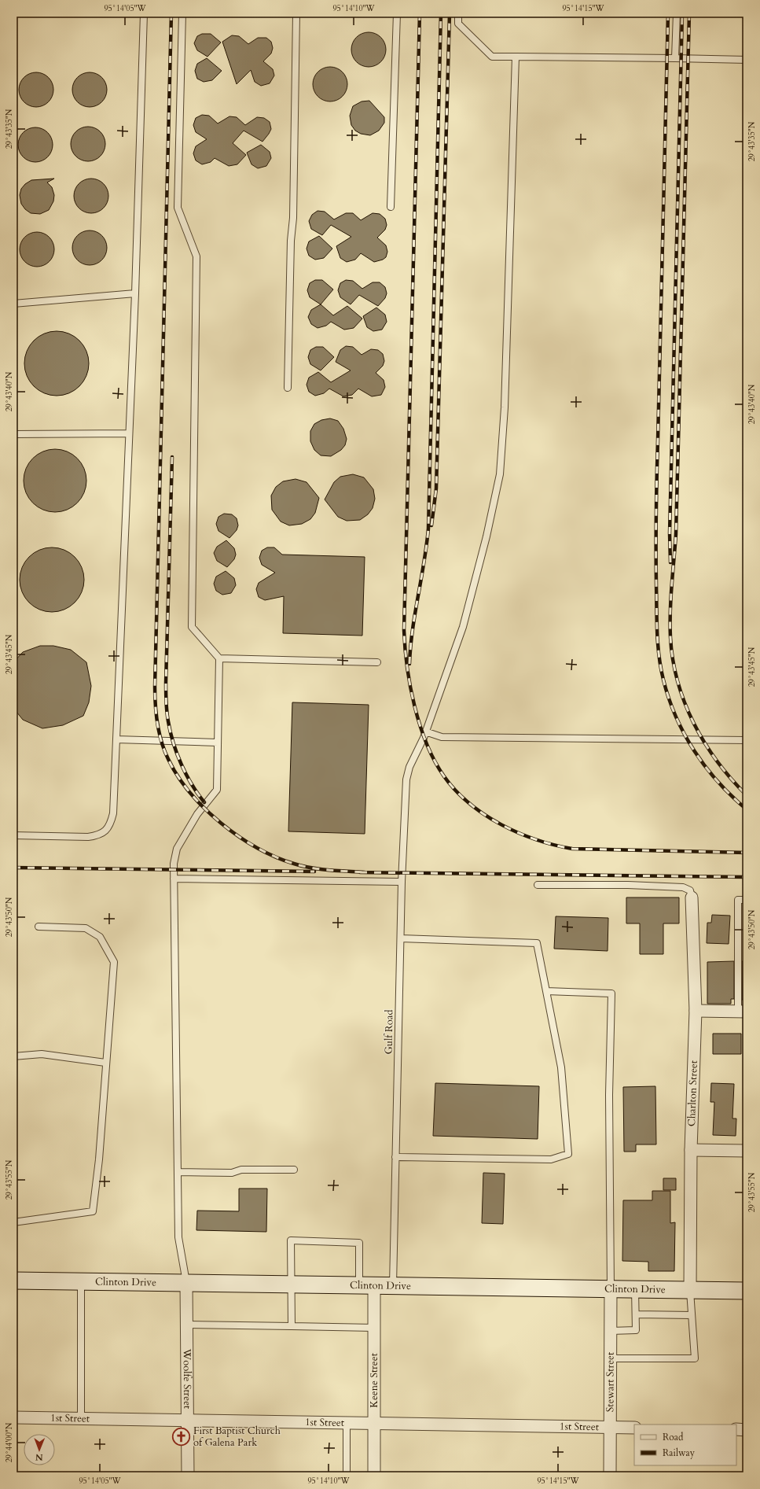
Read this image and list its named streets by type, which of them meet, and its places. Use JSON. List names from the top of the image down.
{
  "streets": {
    "main road": ["Clinton Drive"],
    "street": [
      "Charlton Street",
      "Woolfe Street",
      "Keene Street",
      "Stewart Street",
      "1st Street"
    ],
    "lane": ["Gulf Road"]
  },
  "crossings": [
    ["Gulf Road", "Clinton Drive"],
    ["Charlton Street", "Clinton Drive"],
    ["Clinton Drive", "Woolfe Street"],
    ["Clinton Drive", "Keene Street"],
    ["Clinton Drive", "Stewart Street"],
    ["Woolfe Street", "1st Street"],
    ["Keene Street", "1st Street"],
    ["Stewart Street", "1st Street"]
  ],
  "places": {
    "church": ["First Baptist Church of Galena Park"]
  },
  "legend": ["Road", "Railway"],
  "north": "bottom",
  "coordinates": [
    "95°14'05\"W",
    "95°14'10\"W",
    "95°14'15\"W",
    "29°43'35\"N",
    "29°43'40\"N",
    "29°43'45\"N",
    "29°43'50\"N",
    "29°43'55\"N",
    "29°44'00\"N"
  ]
}
